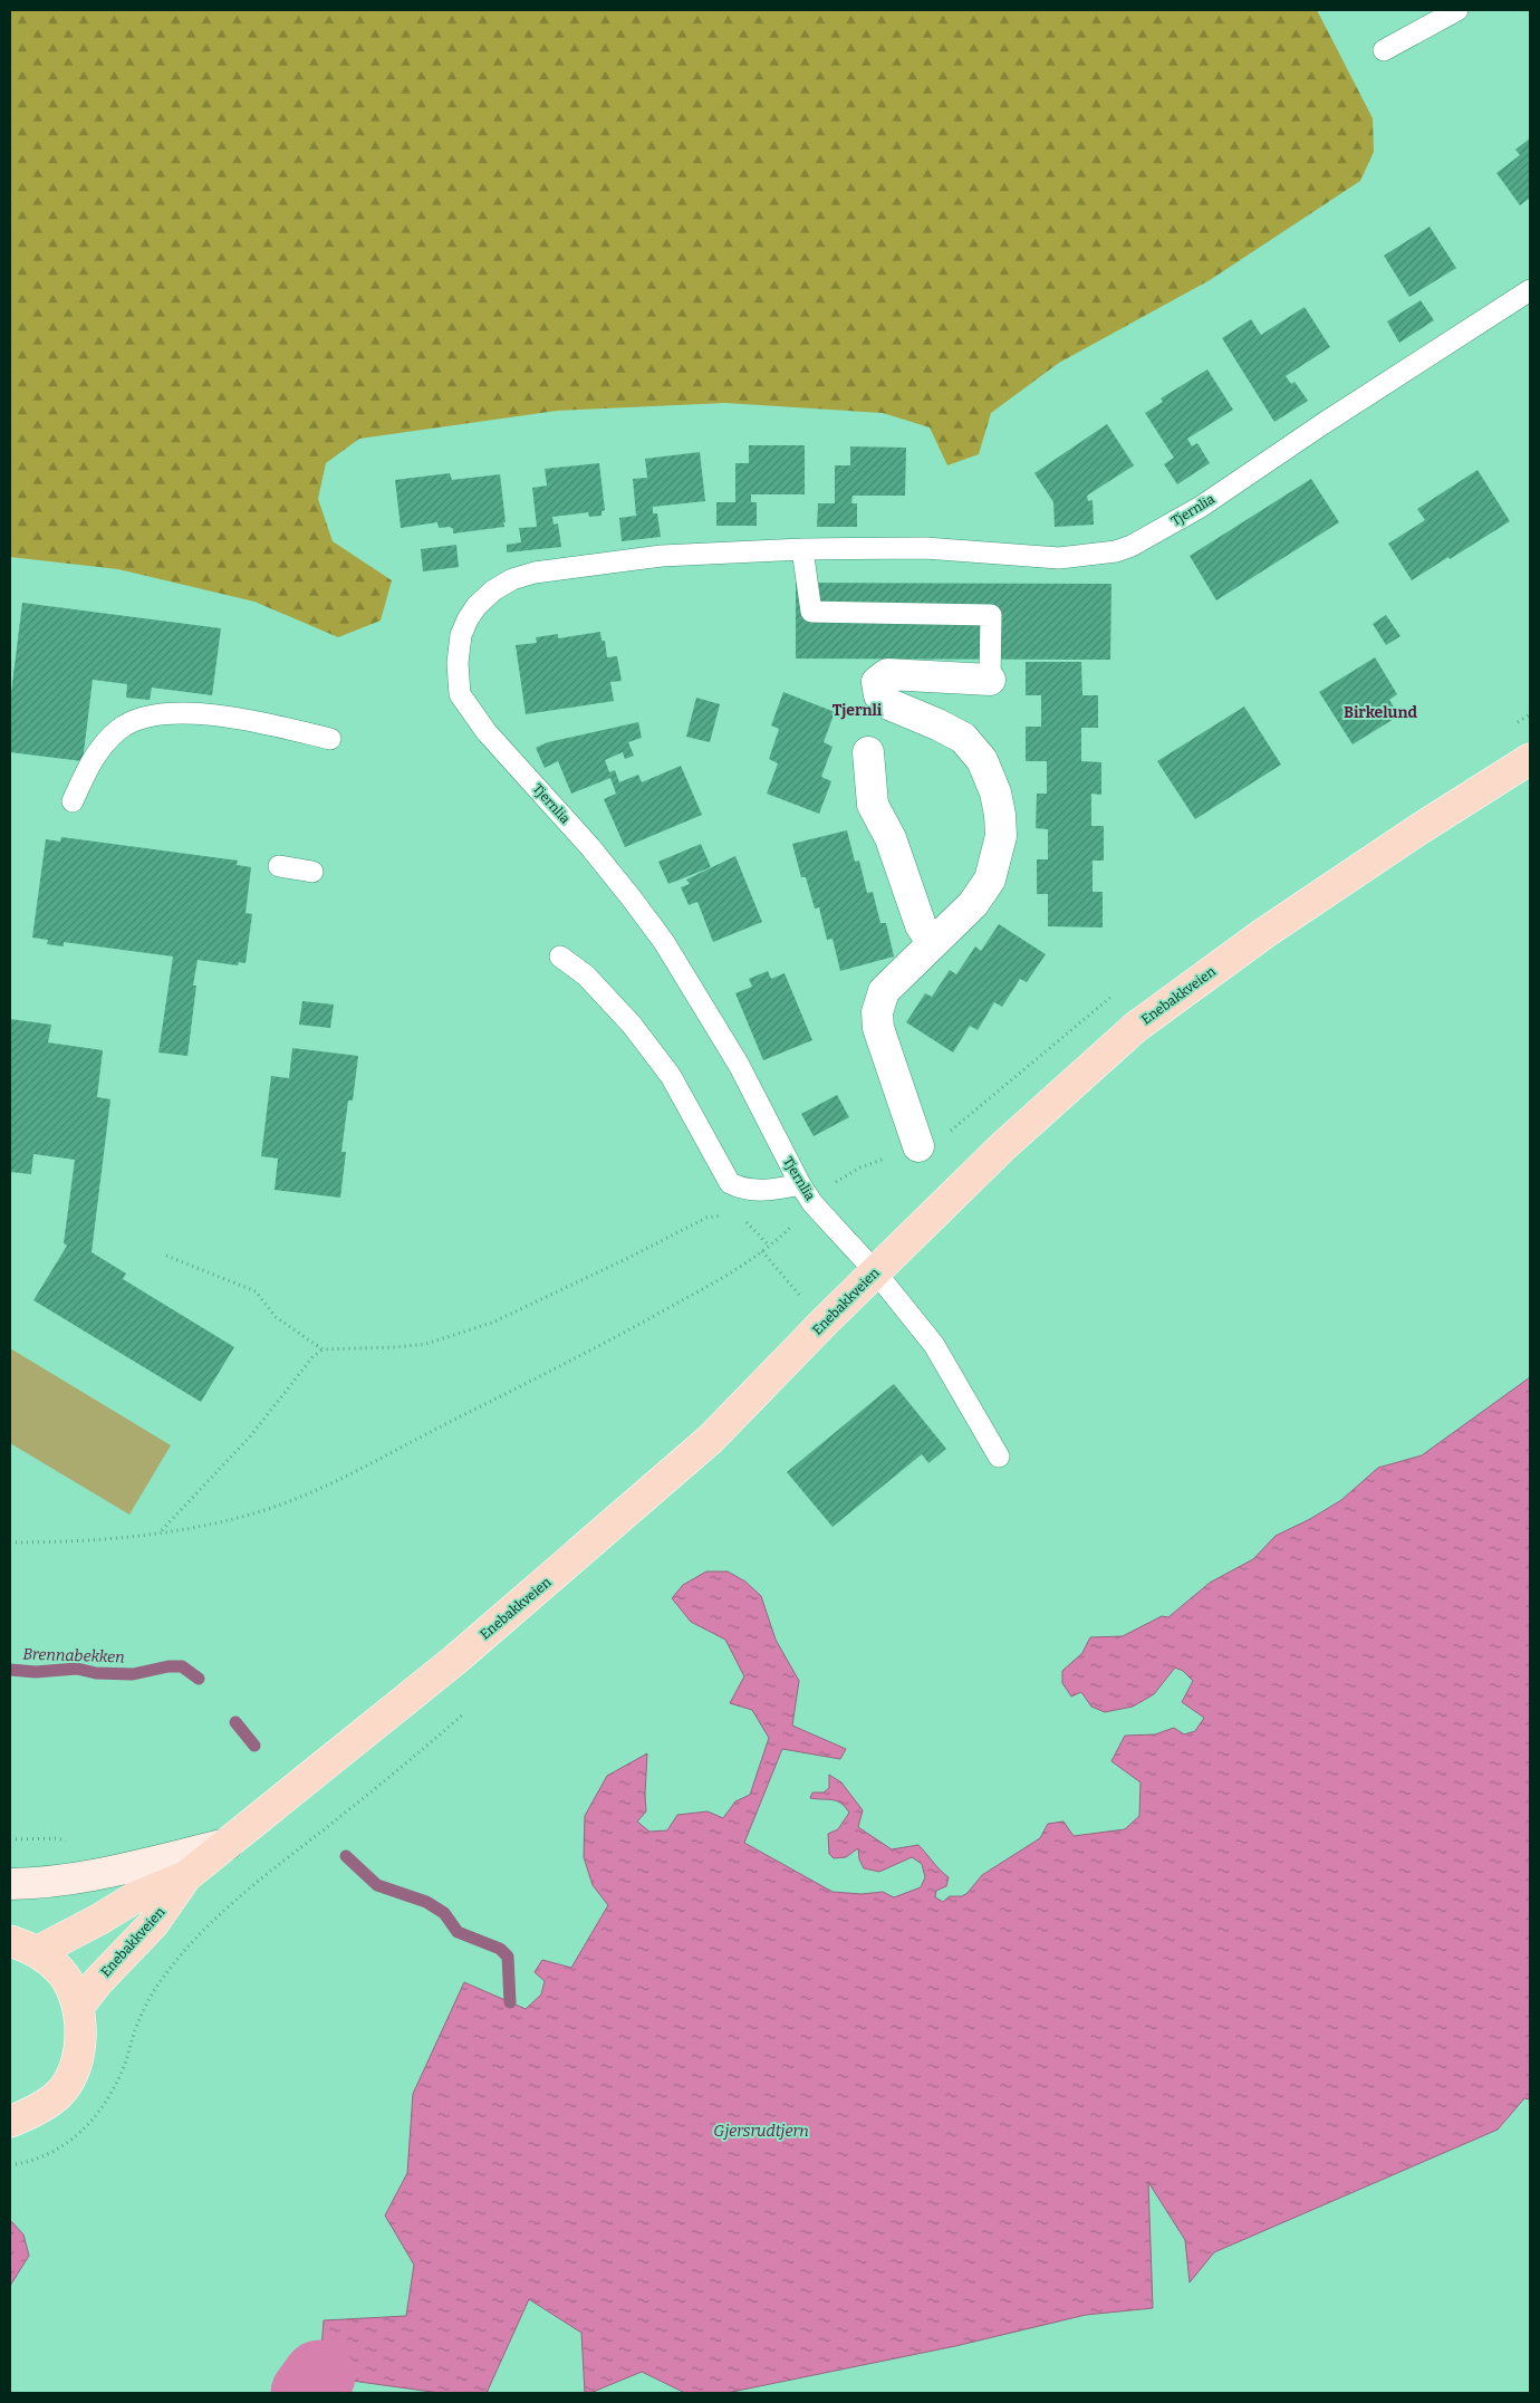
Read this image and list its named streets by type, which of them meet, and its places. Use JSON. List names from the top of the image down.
{
  "streets": {
    "main road": ["Enebakkveien"],
    "lane": ["Tjernlia"]
  },
  "crossings": [
    ["Tjernlia", "Enebakkveien"]
  ],
  "districts": ["Tjernli", "Birkelund"],
  "water": ["Brennabekken", "Gjersrudtjern"]
}
